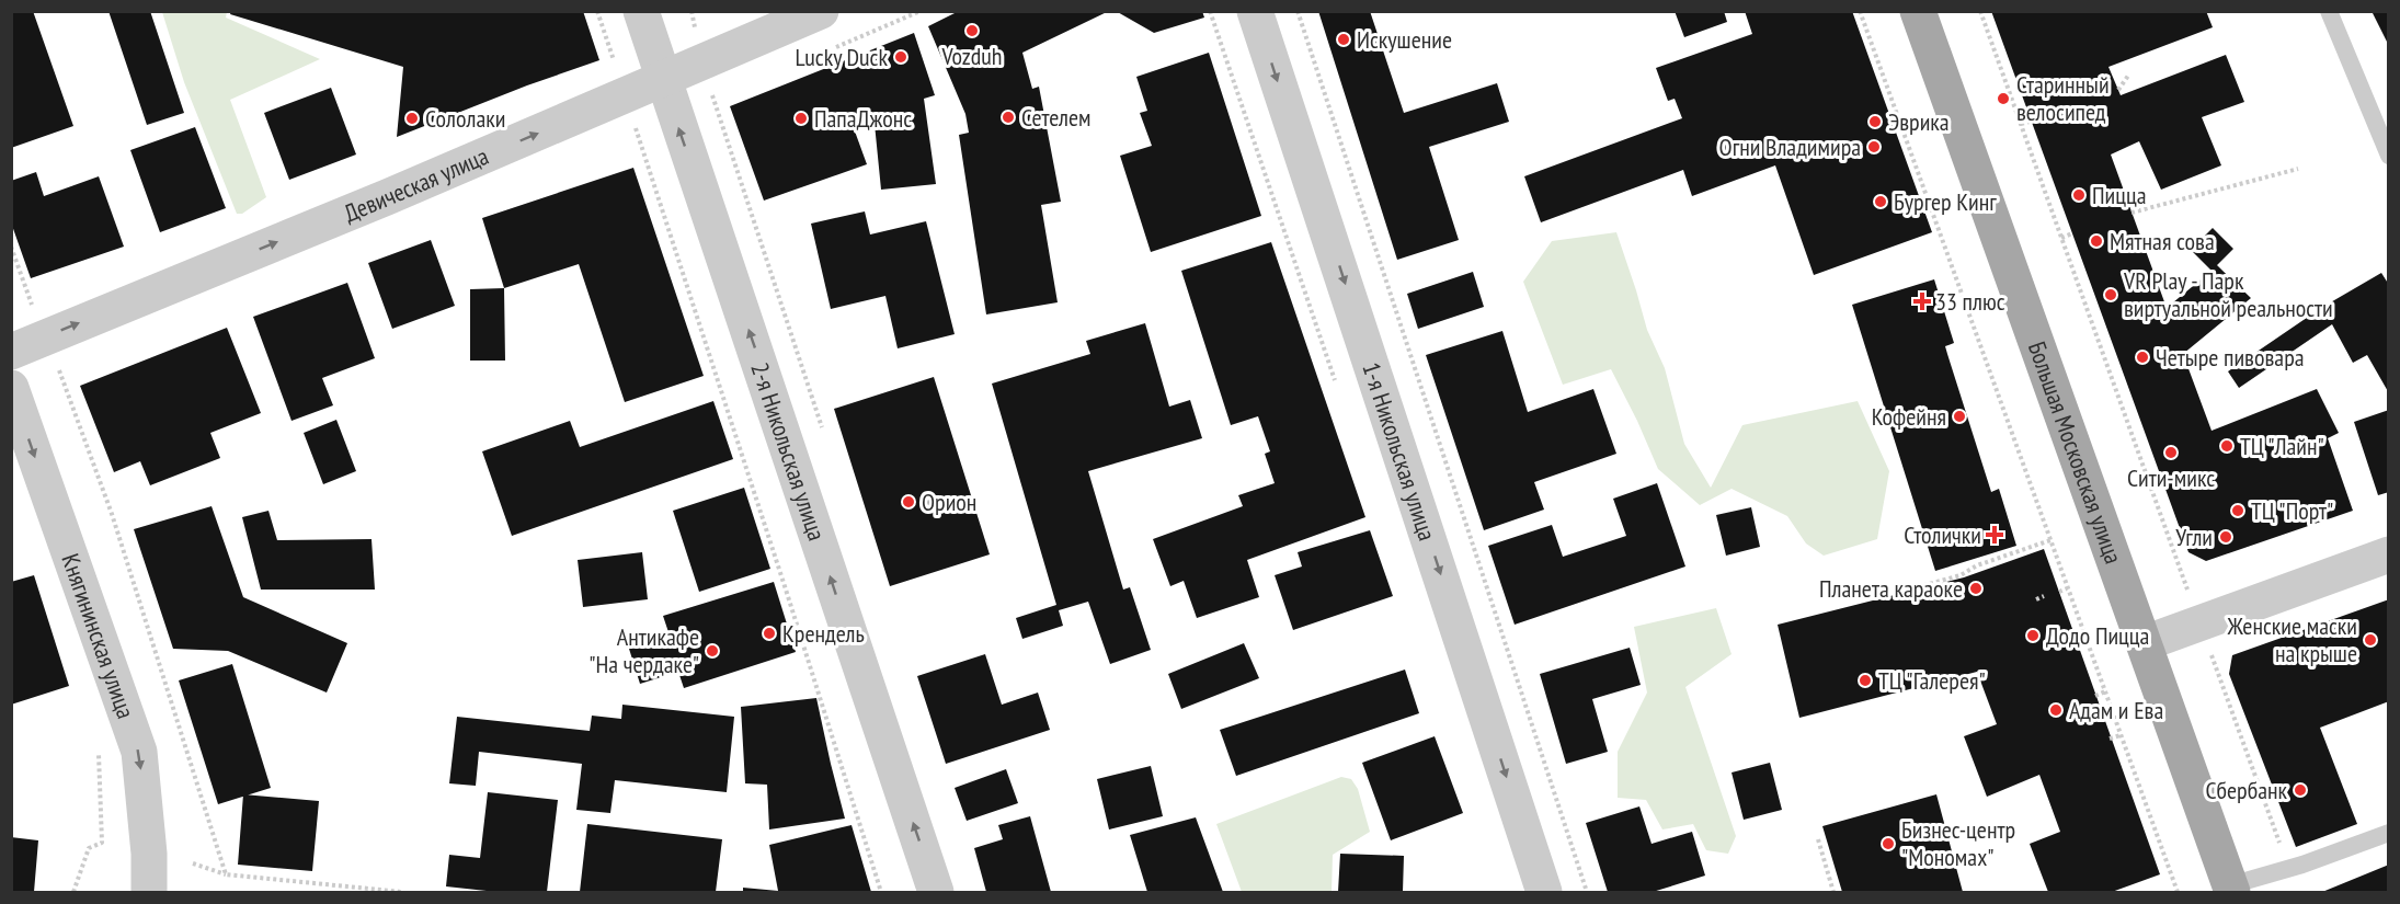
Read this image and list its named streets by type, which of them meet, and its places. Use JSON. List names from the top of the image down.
{
  "streets": {
    "main road": ["Большая Московская улица"],
    "street": [
      "Девическая улица",
      "2-я Никольская улица",
      "1-я Никольская улица",
      "Княгининская улица"
    ]
  },
  "crossings": [
    ["Девическая улица", "2-я Никольская улица"]
  ],
  "one_way": [
    "Девическая улица",
    "2-я Никольская улица",
    "1-я Никольская улица",
    "Княгининская улица"
  ],
  "places": {
    "other": [
      "Vozduh",
      "Искушение",
      "Lucky Duck",
      "Старинный велосипед",
      "Сетелем",
      "Сололаки",
      "ПапаДжонс",
      "Эврика",
      "Огни Владимира",
      "Пицца",
      "Бургер Кинг",
      "Мятная сова",
      "VR Play - Парк виртуальной реальности",
      "Четыре пивовара",
      "Кофейня",
      "ТЦ \"Лайн\"",
      "Сити-микс",
      "Орион",
      "ТЦ \"Порт\"",
      "Угли",
      "Планета караоке",
      "Крендель",
      "Додо Пицца",
      "Женские маски на крыше",
      "Антикафе \"На чердаке\"",
      "ТЦ \"Галерея\"",
      "Адам и Ева",
      "Сбербанк",
      "Бизнес-центр \"Мономах\""
    ],
    "health": ["33 плюс", "Столички"]
  }
}
